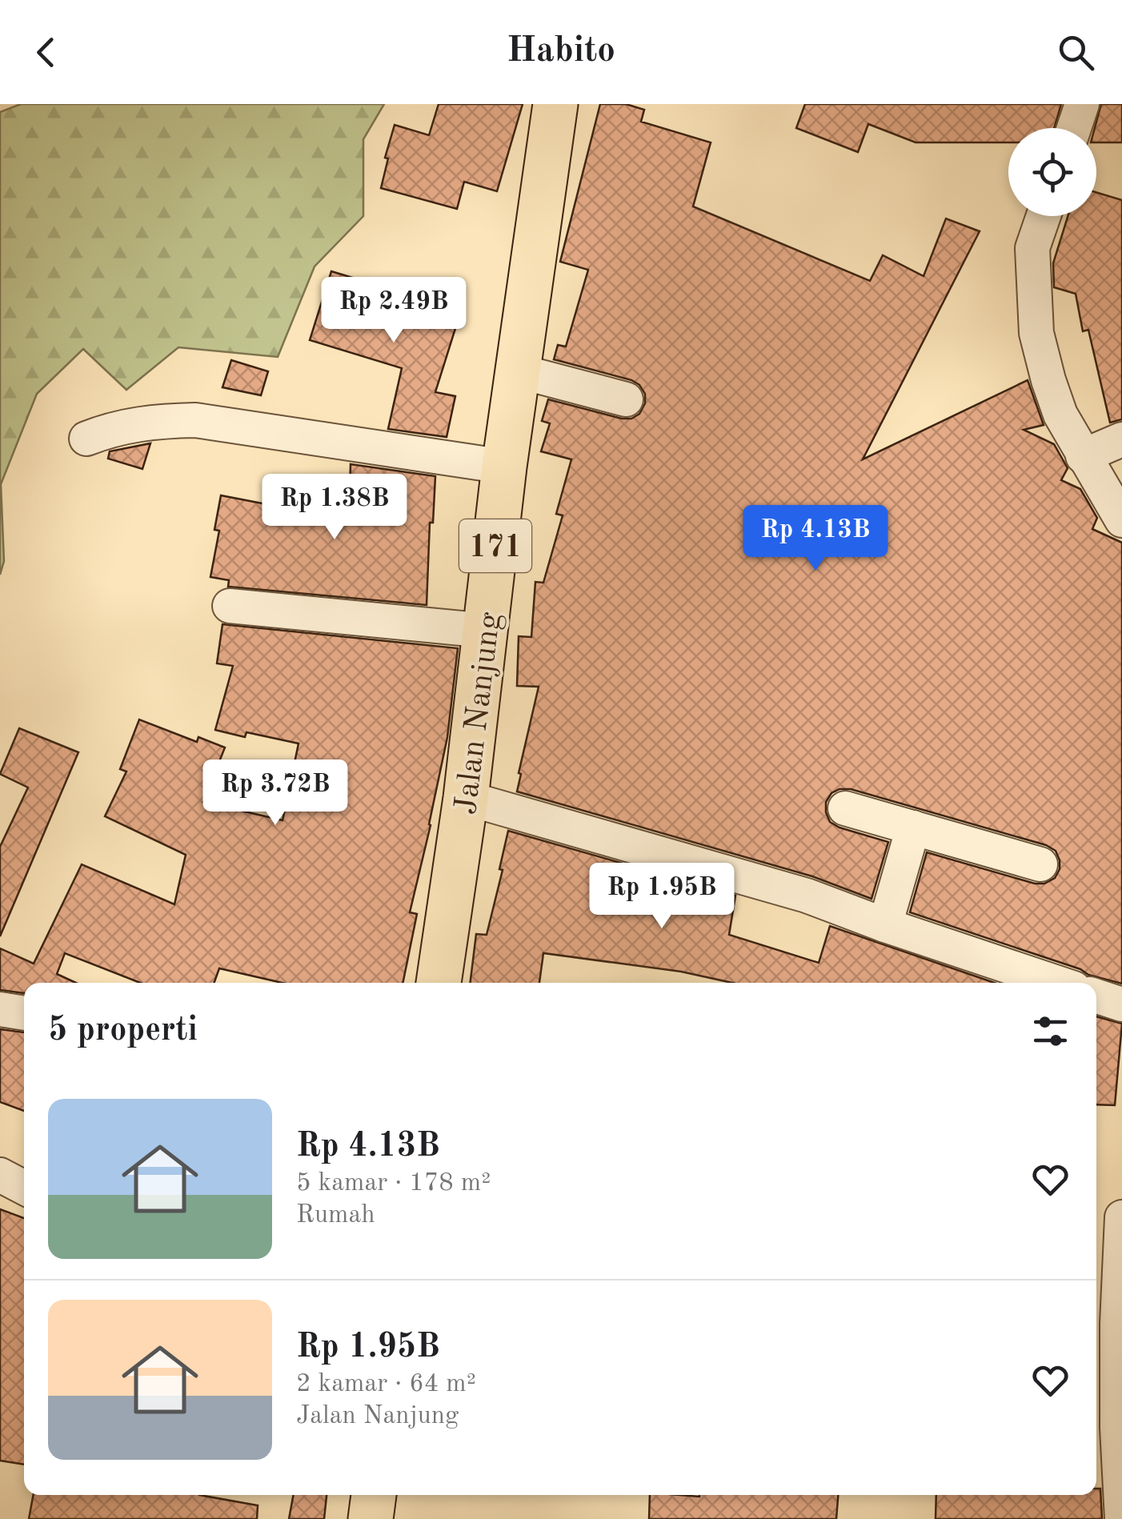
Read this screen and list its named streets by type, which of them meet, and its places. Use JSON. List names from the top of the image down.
{
  "streets": {
    "main road": ["171", "Jalan Nanjung"]
  },
  "page": {
    "header": "Habito",
    "price": [
      "Rp 2.49B",
      "Rp 1.38B",
      "Rp 4.13B",
      "Rp 3.72B",
      "Rp 1.95B"
    ],
    "heading": "5 properti",
    "list": [
      {
        "name": "Rp 4.13B",
        "note": "5 kamar · 178 m² · Rumah"
      },
      {
        "name": "Rp 1.95B",
        "note": "2 kamar · 64 m² · Jalan Nanjung"
      }
    ]
  }
}
